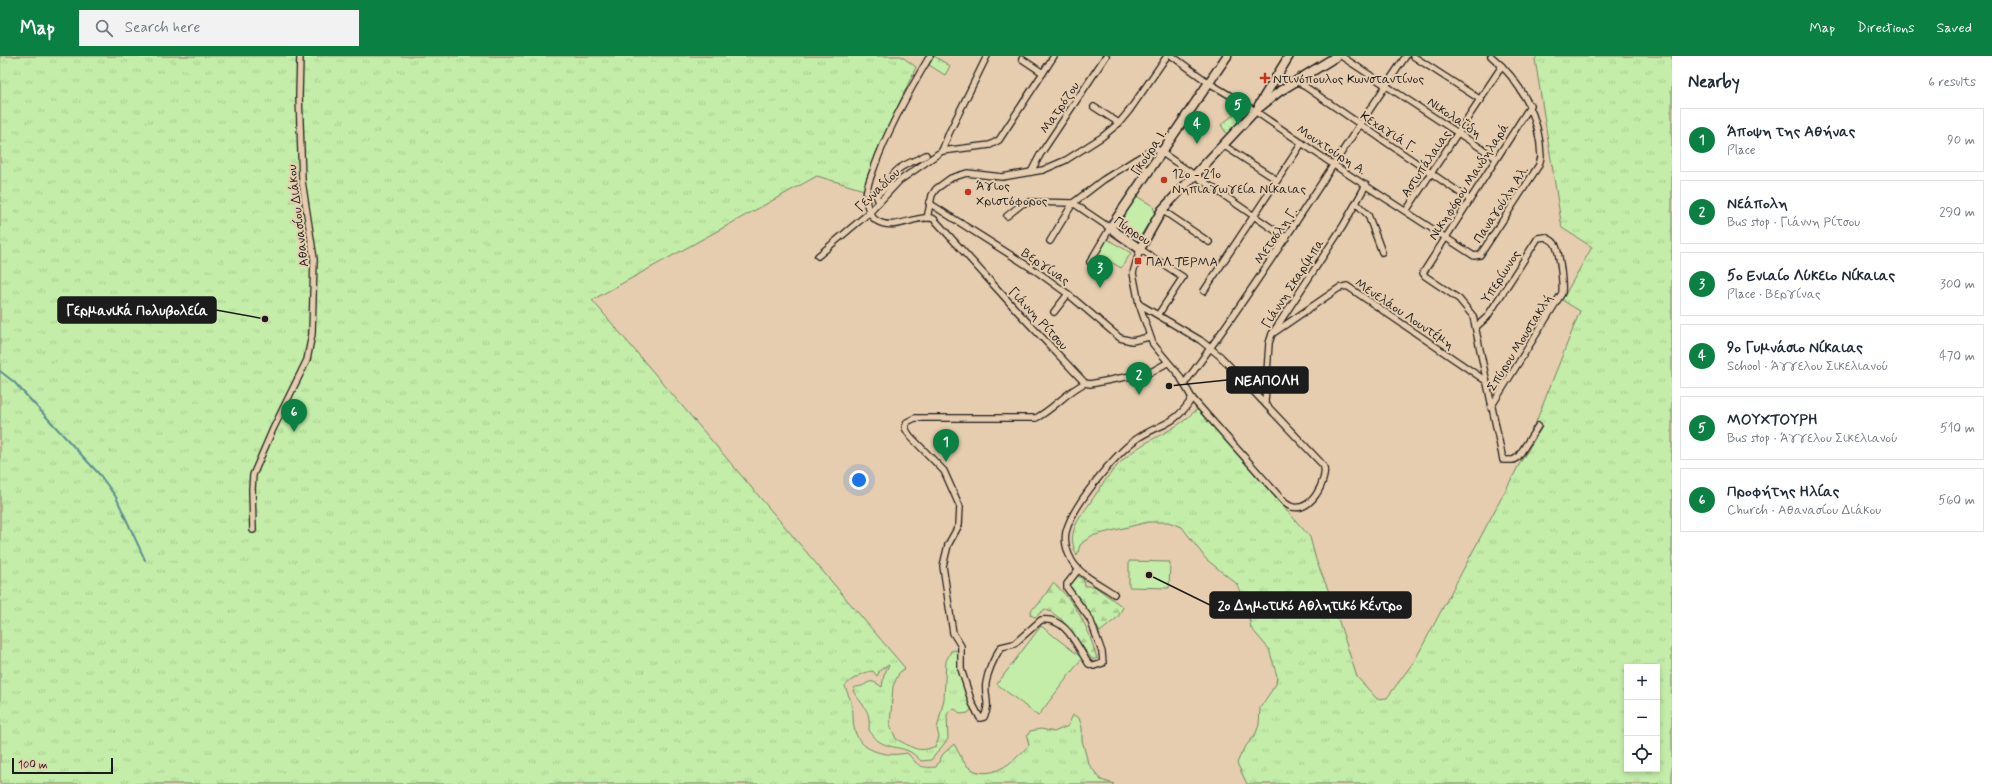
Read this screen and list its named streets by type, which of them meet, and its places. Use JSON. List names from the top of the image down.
{
  "streets": {
    "street": [
      "Ματρόζου",
      "Νικολαΐδη",
      "Κεχαγιά Γ.",
      "Μουχτούρη Α.",
      "Γκούρα Ι.",
      "Αστυπάλαιας",
      "Νικηφόρου Μανδηλαρά",
      "Γενναδίου",
      "Παναγούλη Αλ.",
      "Αθανασίου Διάκου",
      "Πύρρου",
      "Μετσόλη Γ.",
      "Βεργίνας",
      "Υπερίωνος",
      "Γιάννη Σκαρίμπα",
      "Μενελάου Λουντέμη",
      "Γιάννη Ρίτσου",
      "Σπύρου Μουστακλή"
    ]
  },
  "crossings": [
    ["Νικολαΐδη", "Αστυπάλαιας"],
    ["Νικολαΐδη", "Νικηφόρου Μανδηλαρά"],
    ["Νικολαΐδη", "Μετσόλη Γ."],
    ["Κεχαγιά Γ.", "Αστυπάλαιας"],
    ["Κεχαγιά Γ.", "Νικηφόρου Μανδηλαρά"],
    ["Κεχαγιά Γ.", "Μετσόλη Γ."],
    ["Μουχτούρη Α.", "Γκούρα Ι."],
    ["Μουχτούρη Α.", "Αστυπάλαιας"],
    ["Μουχτούρη Α.", "Νικηφόρου Μανδηλαρά"],
    ["Μουχτούρη Α.", "Παναγούλη Αλ."],
    ["Μουχτούρη Α.", "Μετσόλη Γ."],
    ["Μουχτούρη Α.", "Γιάννη Σκαρίμπα"],
    ["Γκούρα Ι.", "Πύρρου"],
    ["Νικηφόρου Μανδηλαρά", "Παναγούλη Αλ."],
    ["Νικηφόρου Μανδηλαρά", "Υπερίωνος"],
    ["Υπερίωνος", "Σπύρου Μουστακλή"],
    ["Γιάννη Σκαρίμπα", "Μενελάου Λουντέμη"]
  ],
  "places": {
    "health": ["Ντινόπουλος Κωνσταντίνος"],
    "other": [
      "12ο - 21ο Νηπιαγωγεία Νίκαιας",
      "Άγιος Χριστόφορος",
      "Γερμανικά Πολυβολεία",
      "ΝΕΑΠΟΛΗ",
      "2o Δημοτικό Αθλητικό Κέντρο"
    ],
    "transit": ["ΠΑΛ.ΤΕΡΜΑ"]
  },
  "scale_bar": "100 m",
  "page": {
    "header": "Map",
    "search": "Search here",
    "nav": ["Map", "Directions", "Saved"],
    "heading": ["Nearby", "6 results"],
    "pins": [
      "5",
      "4",
      "3",
      "2",
      "6",
      "1"
    ],
    "list": [
      {
        "mark": "1",
        "name": "Άποψη της Αθήνας",
        "note": "Place",
        "value": "90 m"
      },
      {
        "mark": "2",
        "name": "Νεάπολη",
        "note": "Bus stop · Γιάννη Ρίτσου",
        "value": "290 m"
      },
      {
        "mark": "3",
        "name": "5ο Ενιαίο Λύκειο Νίκαιας",
        "note": "Place · Βεργίνας",
        "value": "300 m"
      },
      {
        "mark": "4",
        "name": "9ο Γυμνάσιο Νίκαιας",
        "note": "School · Άγγελου Σικελιανού",
        "value": "470 m"
      },
      {
        "mark": "5",
        "name": "ΜΟΥΧΤΟΥΡΗ",
        "note": "Bus stop · Άγγελου Σικελιανού",
        "value": "510 m"
      },
      {
        "mark": "6",
        "name": "Προφήτης Ηλίας",
        "note": "Church · Αθανασίου Διάκου",
        "value": "560 m"
      }
    ],
    "map_buttons": ["+", "−"],
    "scale": "100 m"
  }
}
